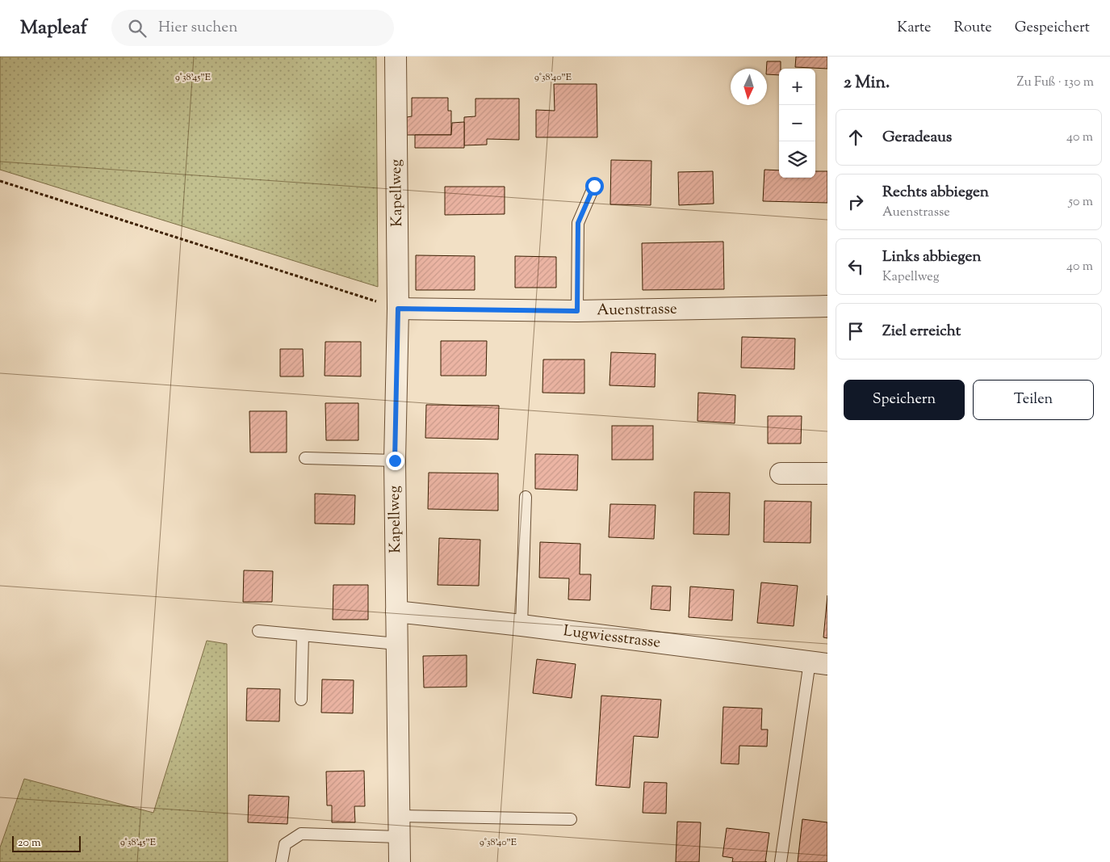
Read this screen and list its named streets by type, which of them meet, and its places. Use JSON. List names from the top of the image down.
{
  "streets": {
    "street": ["Kapellweg", "Auenstrasse", "Lugwiesstrasse"]
  },
  "crossings": [
    ["Kapellweg", "Auenstrasse"],
    ["Kapellweg", "Lugwiesstrasse"]
  ],
  "scale_bar": "20 m",
  "north": "bottom",
  "page": {
    "header": "Mapleaf",
    "search": "Hier suchen",
    "nav": ["Karte", "Route", "Gespeichert"],
    "heading": ["2 Min.", "Zu Fuß · 130 m"],
    "map_buttons": ["+", "−"],
    "list": [
      ["Geradeaus", "40 m"],
      ["Rechts abbiegen", "Auenstrasse", "50 m"],
      ["Links abbiegen", "Kapellweg", "40 m"],
      "Ziel erreicht"
    ],
    "buttons": ["Speichern", "Teilen"],
    "scale": "20 m"
  },
  "coordinates": ["9°38'45\"E", "9°38'40\"E"]
}
